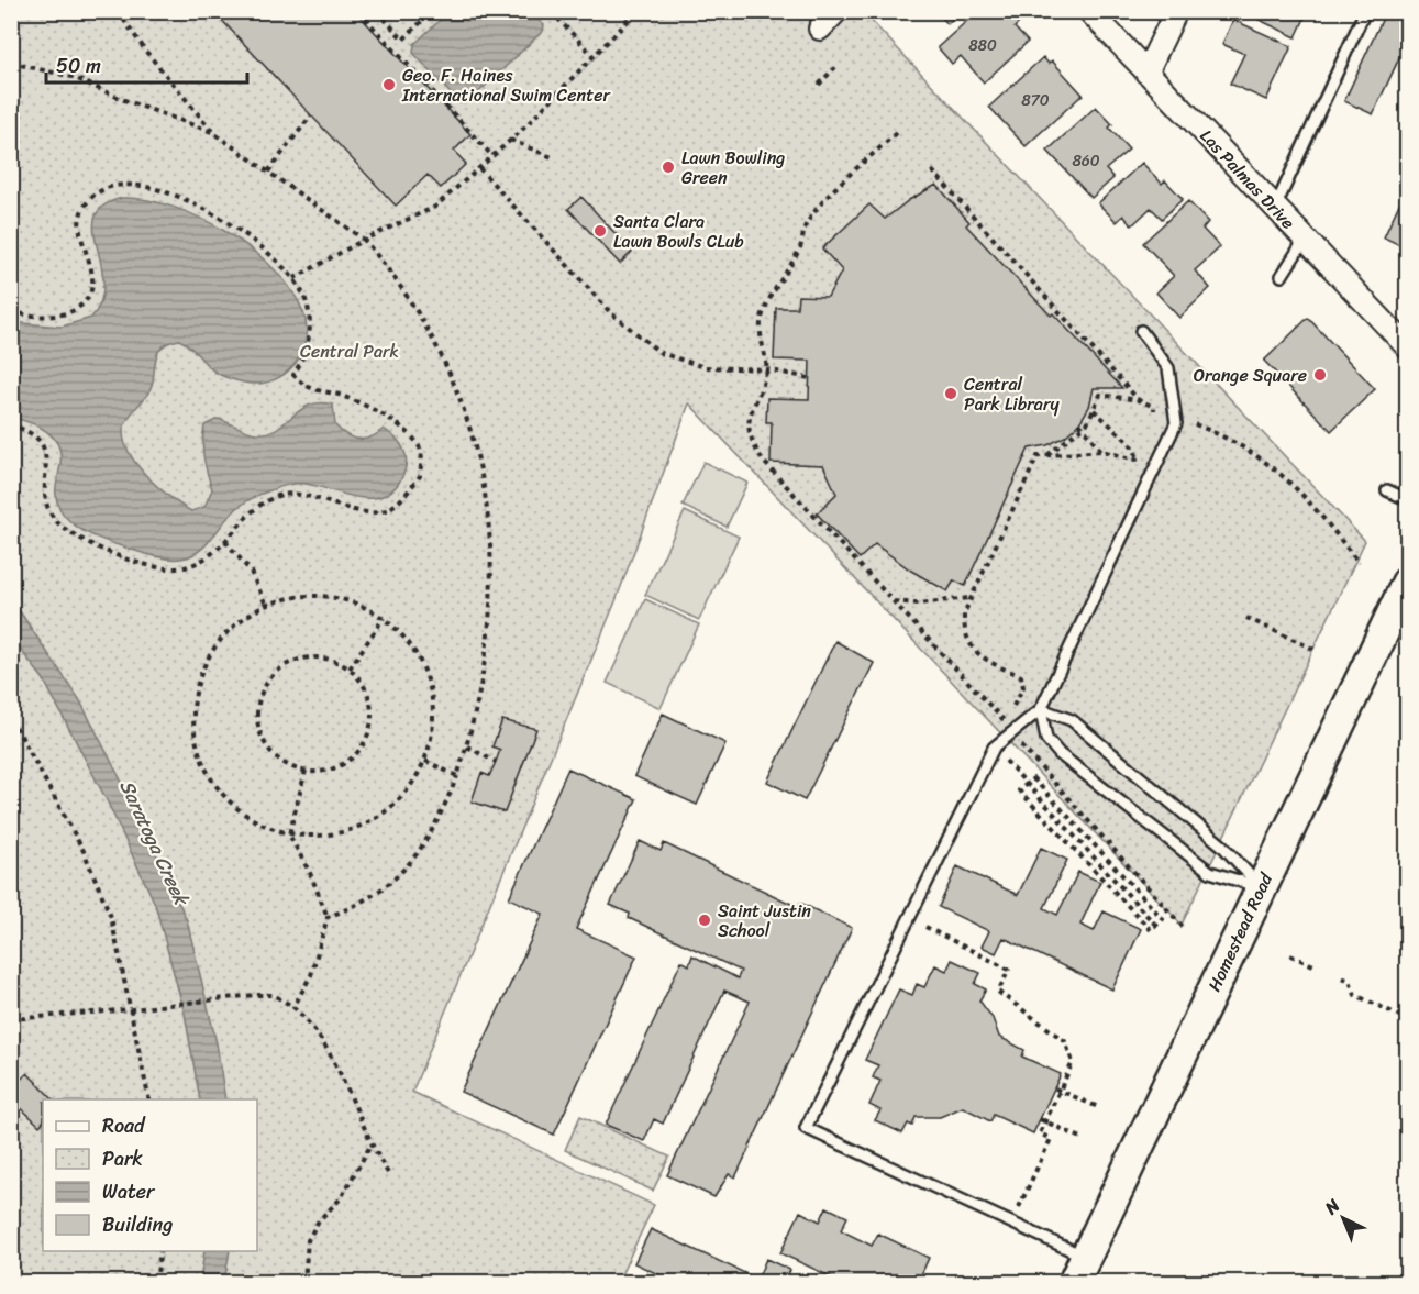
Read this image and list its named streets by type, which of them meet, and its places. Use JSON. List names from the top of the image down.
{
  "streets": {
    "main road": ["Homestead Road"],
    "street": ["Las Palmas Drive"]
  },
  "water": ["Saratoga Creek"],
  "parks": ["Central Park"],
  "places": [
    "Geo. F. Haines International Swim Center",
    "Lawn Bowling Green",
    "Santa Clara Lawn Bowls CLub",
    "Orange Square",
    "Central Park Library",
    "Saint Justin School"
  ],
  "house_numbers": ["880", "870", "860"],
  "legend": [
    "Road",
    "Park",
    "Water",
    "Building"
  ],
  "scale_bar": "50 m",
  "north": "top left"
}
